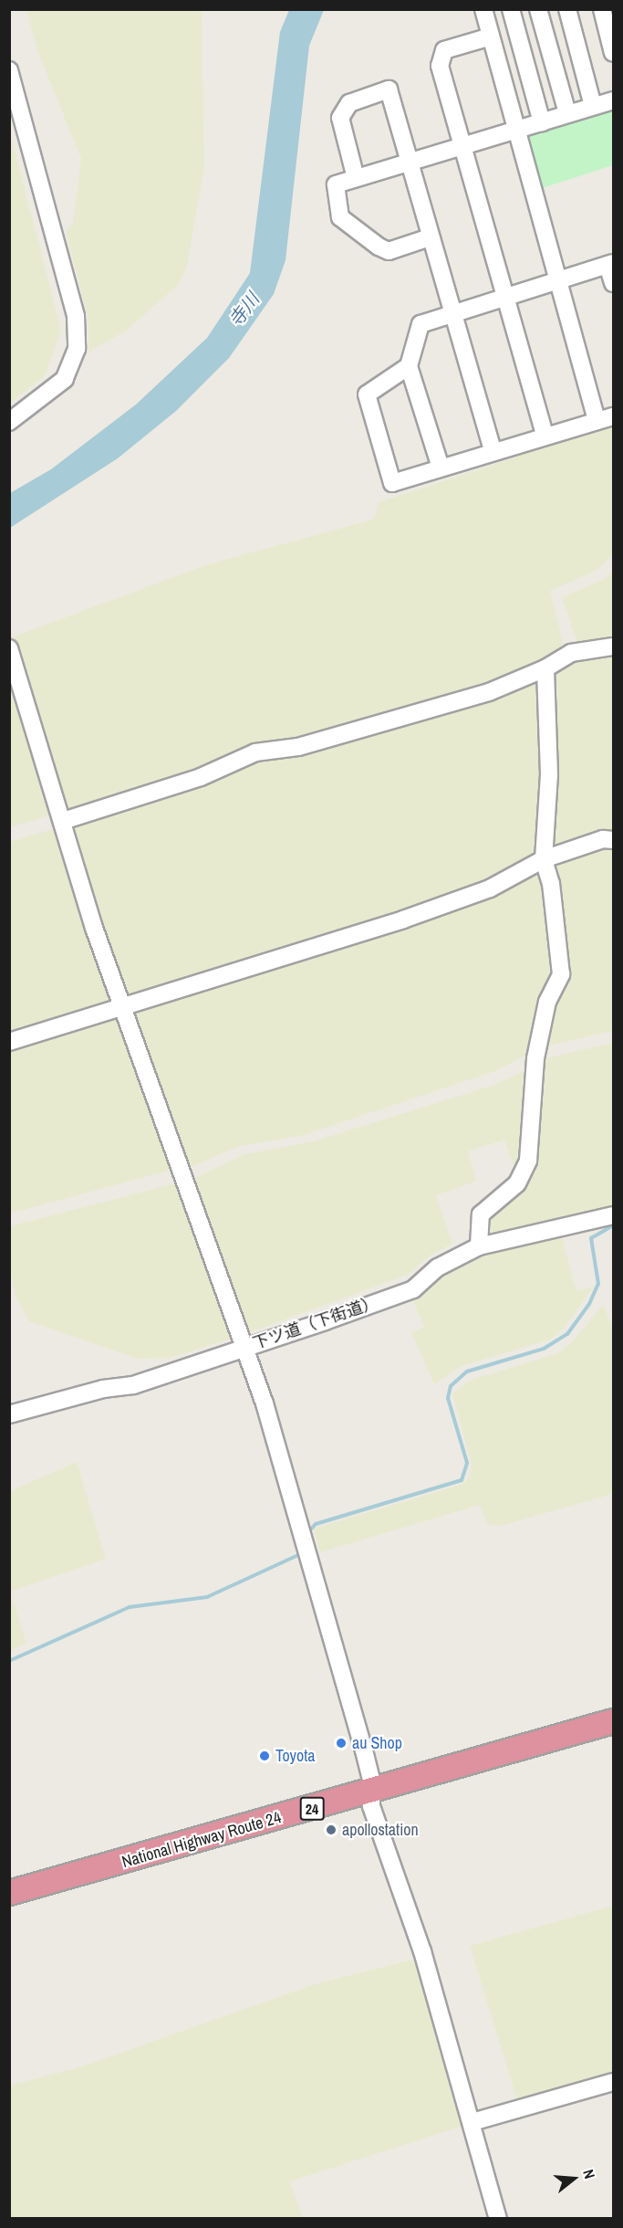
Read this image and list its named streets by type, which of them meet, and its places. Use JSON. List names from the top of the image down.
{
  "streets": {
    "highway": ["24", "National Highway Route 24"],
    "street": ["下ツ道（下街道）"]
  },
  "water": ["寺川"],
  "places": ["au Shop", "Toyota", "apollostation"],
  "north": "right"
}
